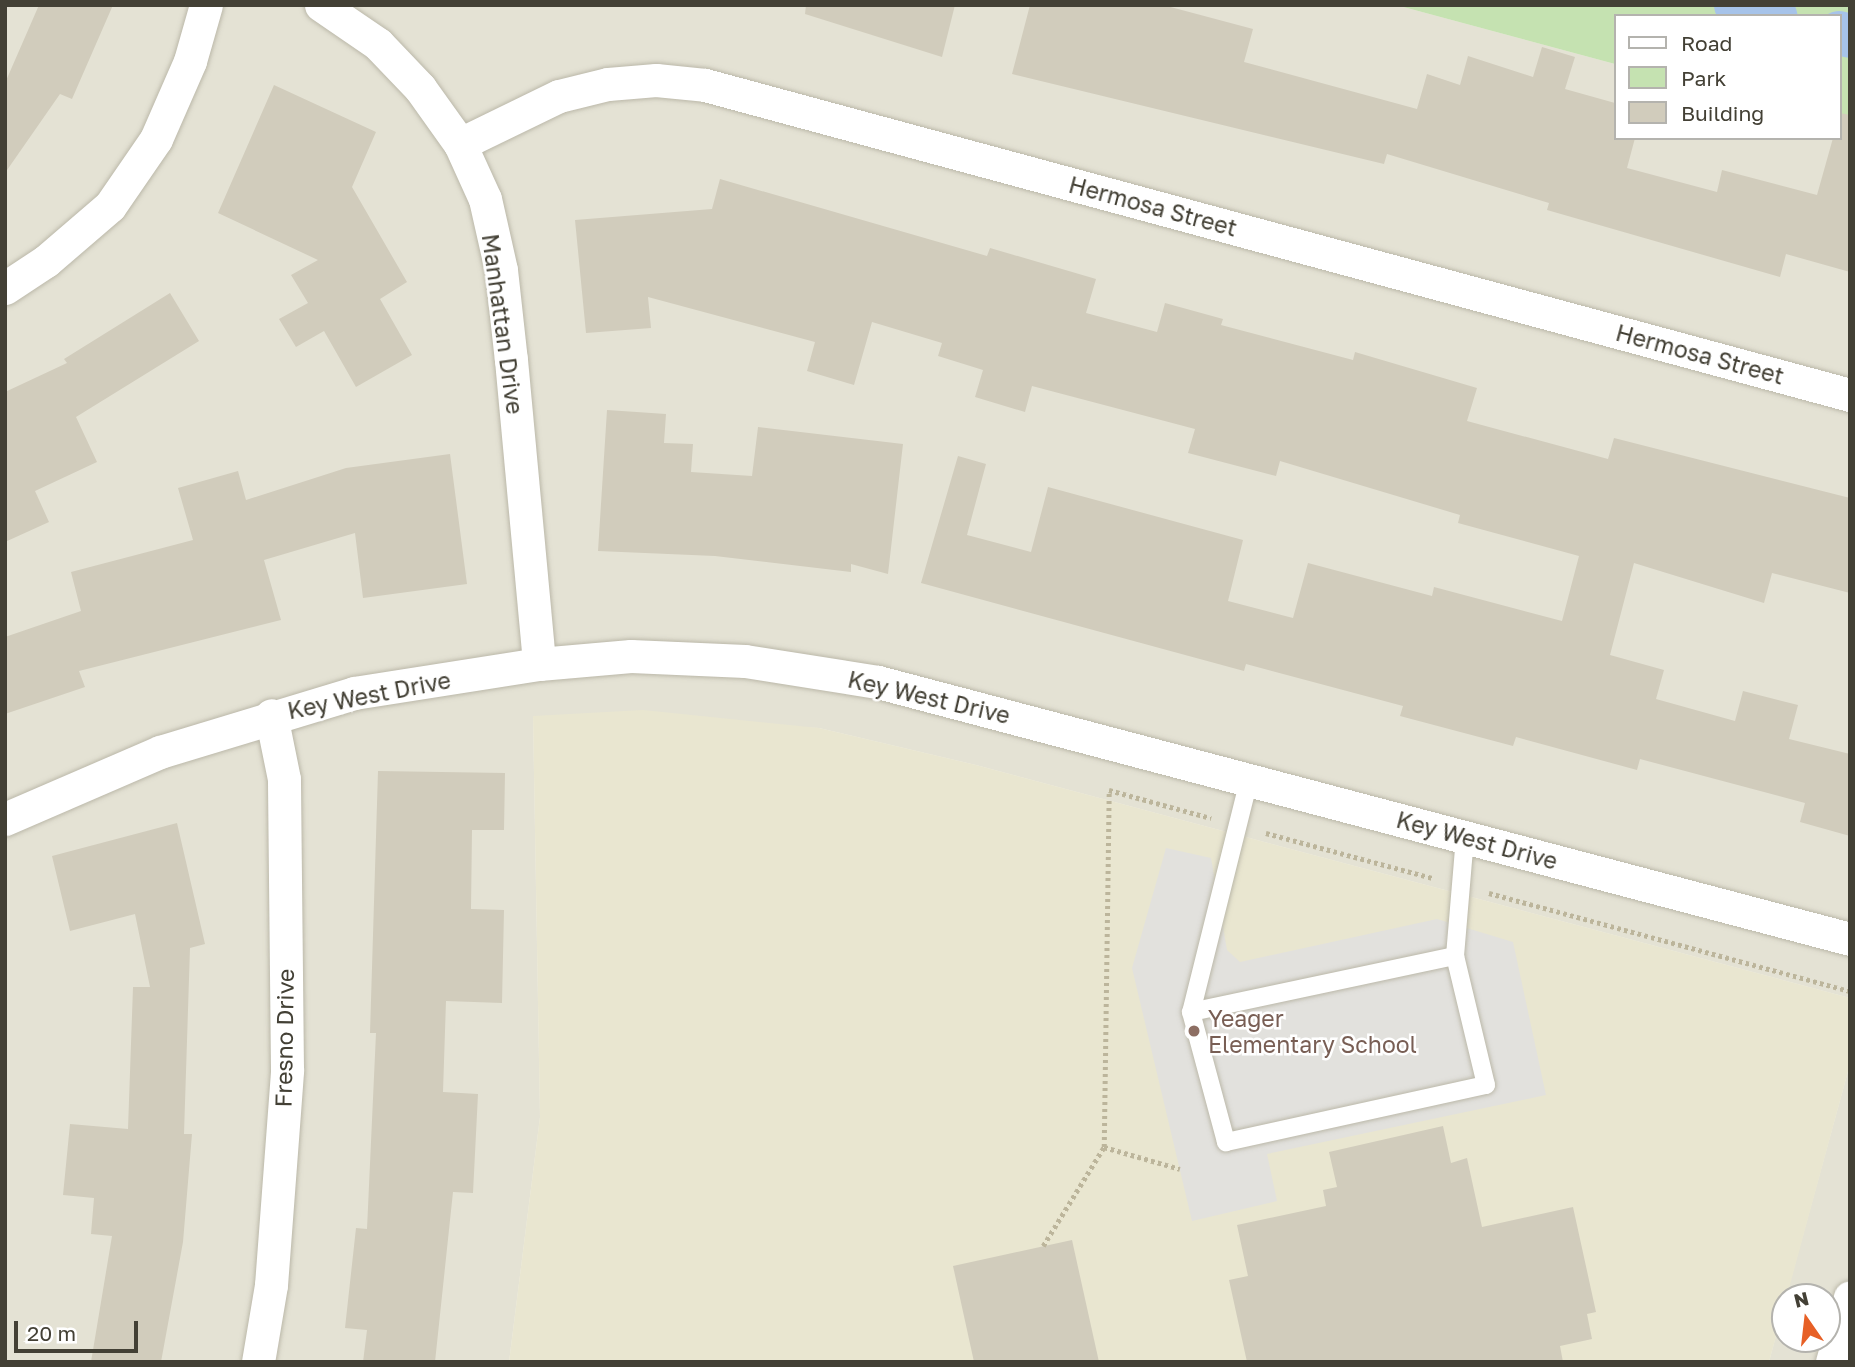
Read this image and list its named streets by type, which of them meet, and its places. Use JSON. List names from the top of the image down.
{
  "streets": {
    "street": [
      "Hermosa Street",
      "Manhattan Drive",
      "Key West Drive",
      "Fresno Drive"
    ]
  },
  "crossings": [
    ["Hermosa Street", "Manhattan Drive"],
    ["Manhattan Drive", "Key West Drive"],
    ["Key West Drive", "Fresno Drive"]
  ],
  "places": ["Yeager Elementary School"],
  "legend": ["Road", "Park", "Building"],
  "scale_bar": "20 m",
  "north": "top"
}
